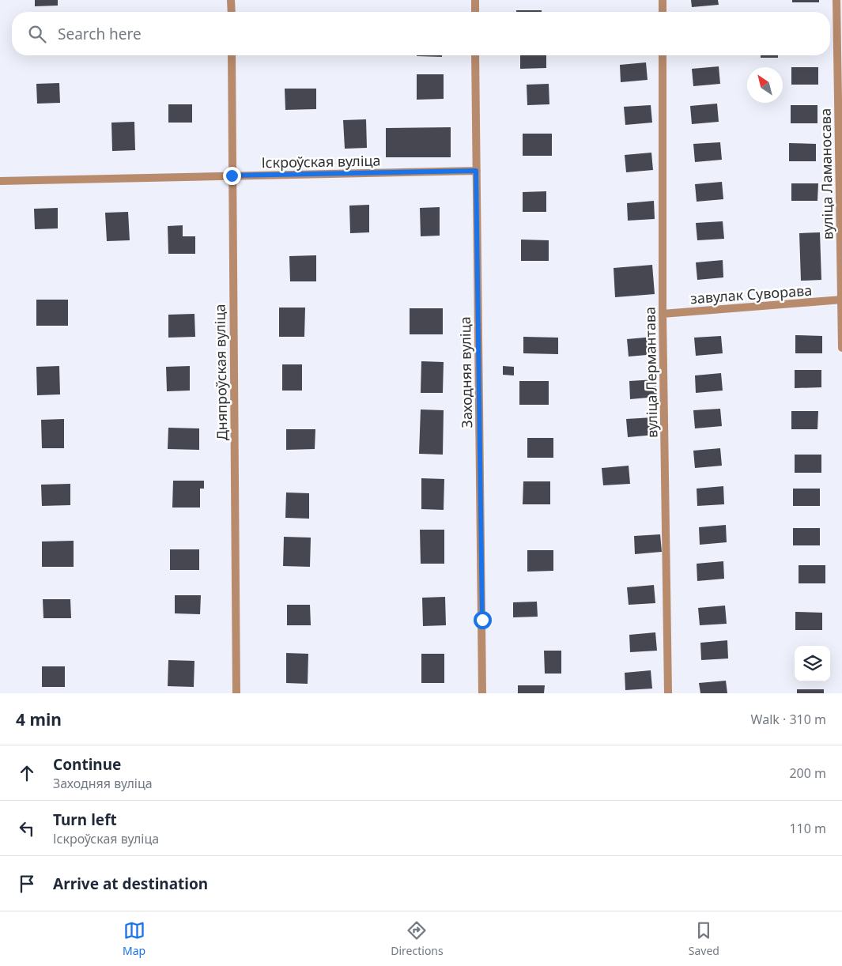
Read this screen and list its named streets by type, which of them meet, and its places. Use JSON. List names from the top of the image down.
{
  "streets": {
    "street": [
      "Іскроўская вуліца",
      "вуліца Ламаносава",
      "завулак Суворава",
      "Дняпроўская вуліца",
      "Заходняя вуліца",
      "вуліца Лермантава"
    ]
  },
  "crossings": [
    ["Іскроўская вуліца", "Дняпроўская вуліца"],
    ["Іскроўская вуліца", "Заходняя вуліца"],
    ["вуліца Ламаносава", "завулак Суворава"],
    ["завулак Суворава", "вуліца Лермантава"]
  ],
  "north": "top left",
  "page": {
    "search": "Search here",
    "heading": ["4 min", "Walk · 310 m"],
    "list": [
      ["Continue", "Заходняя вуліца", "200 m"],
      ["Turn left", "Іскроўская вуліца", "110 m"],
      "Arrive at destination"
    ],
    "nav": ["Map", "Directions", "Saved"]
  }
}
